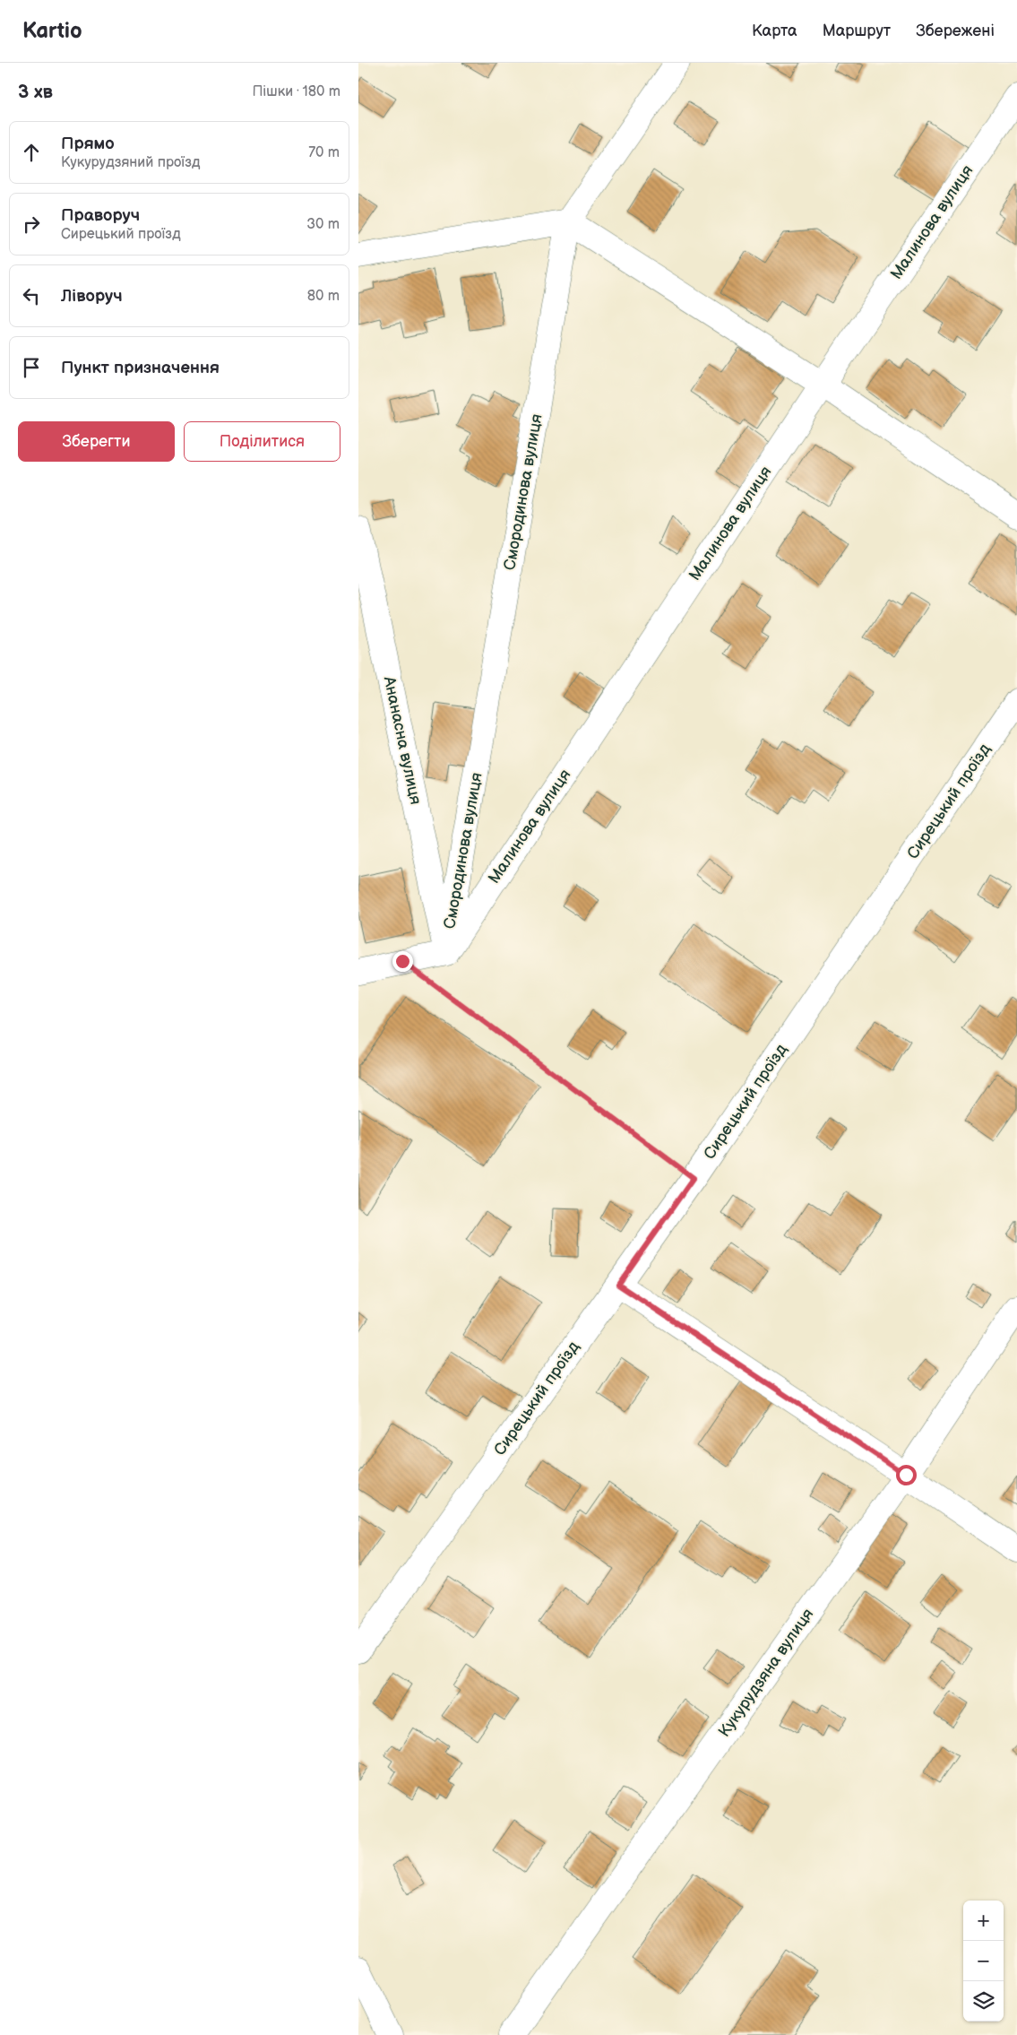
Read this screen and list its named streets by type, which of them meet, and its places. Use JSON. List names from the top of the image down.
{
  "streets": {
    "street": [
      "Малинова вулиця",
      "Смородинова вулиця",
      "Ананасна вулиця",
      "Сирецький проїзд",
      "Кукурудзяна вулиця"
    ]
  },
  "crossings": [
    ["Малинова вулиця", "Смородинова вулиця"],
    ["Малинова вулиця", "Ананасна вулиця"],
    ["Смородинова вулиця", "Ананасна вулиця"]
  ],
  "page": {
    "header": "Kartio",
    "nav": ["Карта", "Маршрут", "Збережені"],
    "heading": ["3 хв", "Пішки · 180 m"],
    "list": [
      ["Прямо", "Кукурудзяний проїзд", "70 m"],
      ["Праворуч", "Сирецький проїзд", "30 m"],
      ["Ліворуч", "80 m"],
      "Пункт призначення"
    ],
    "buttons": ["Зберегти", "Поділитися"],
    "map_buttons": ["+", "−"]
  }
}
